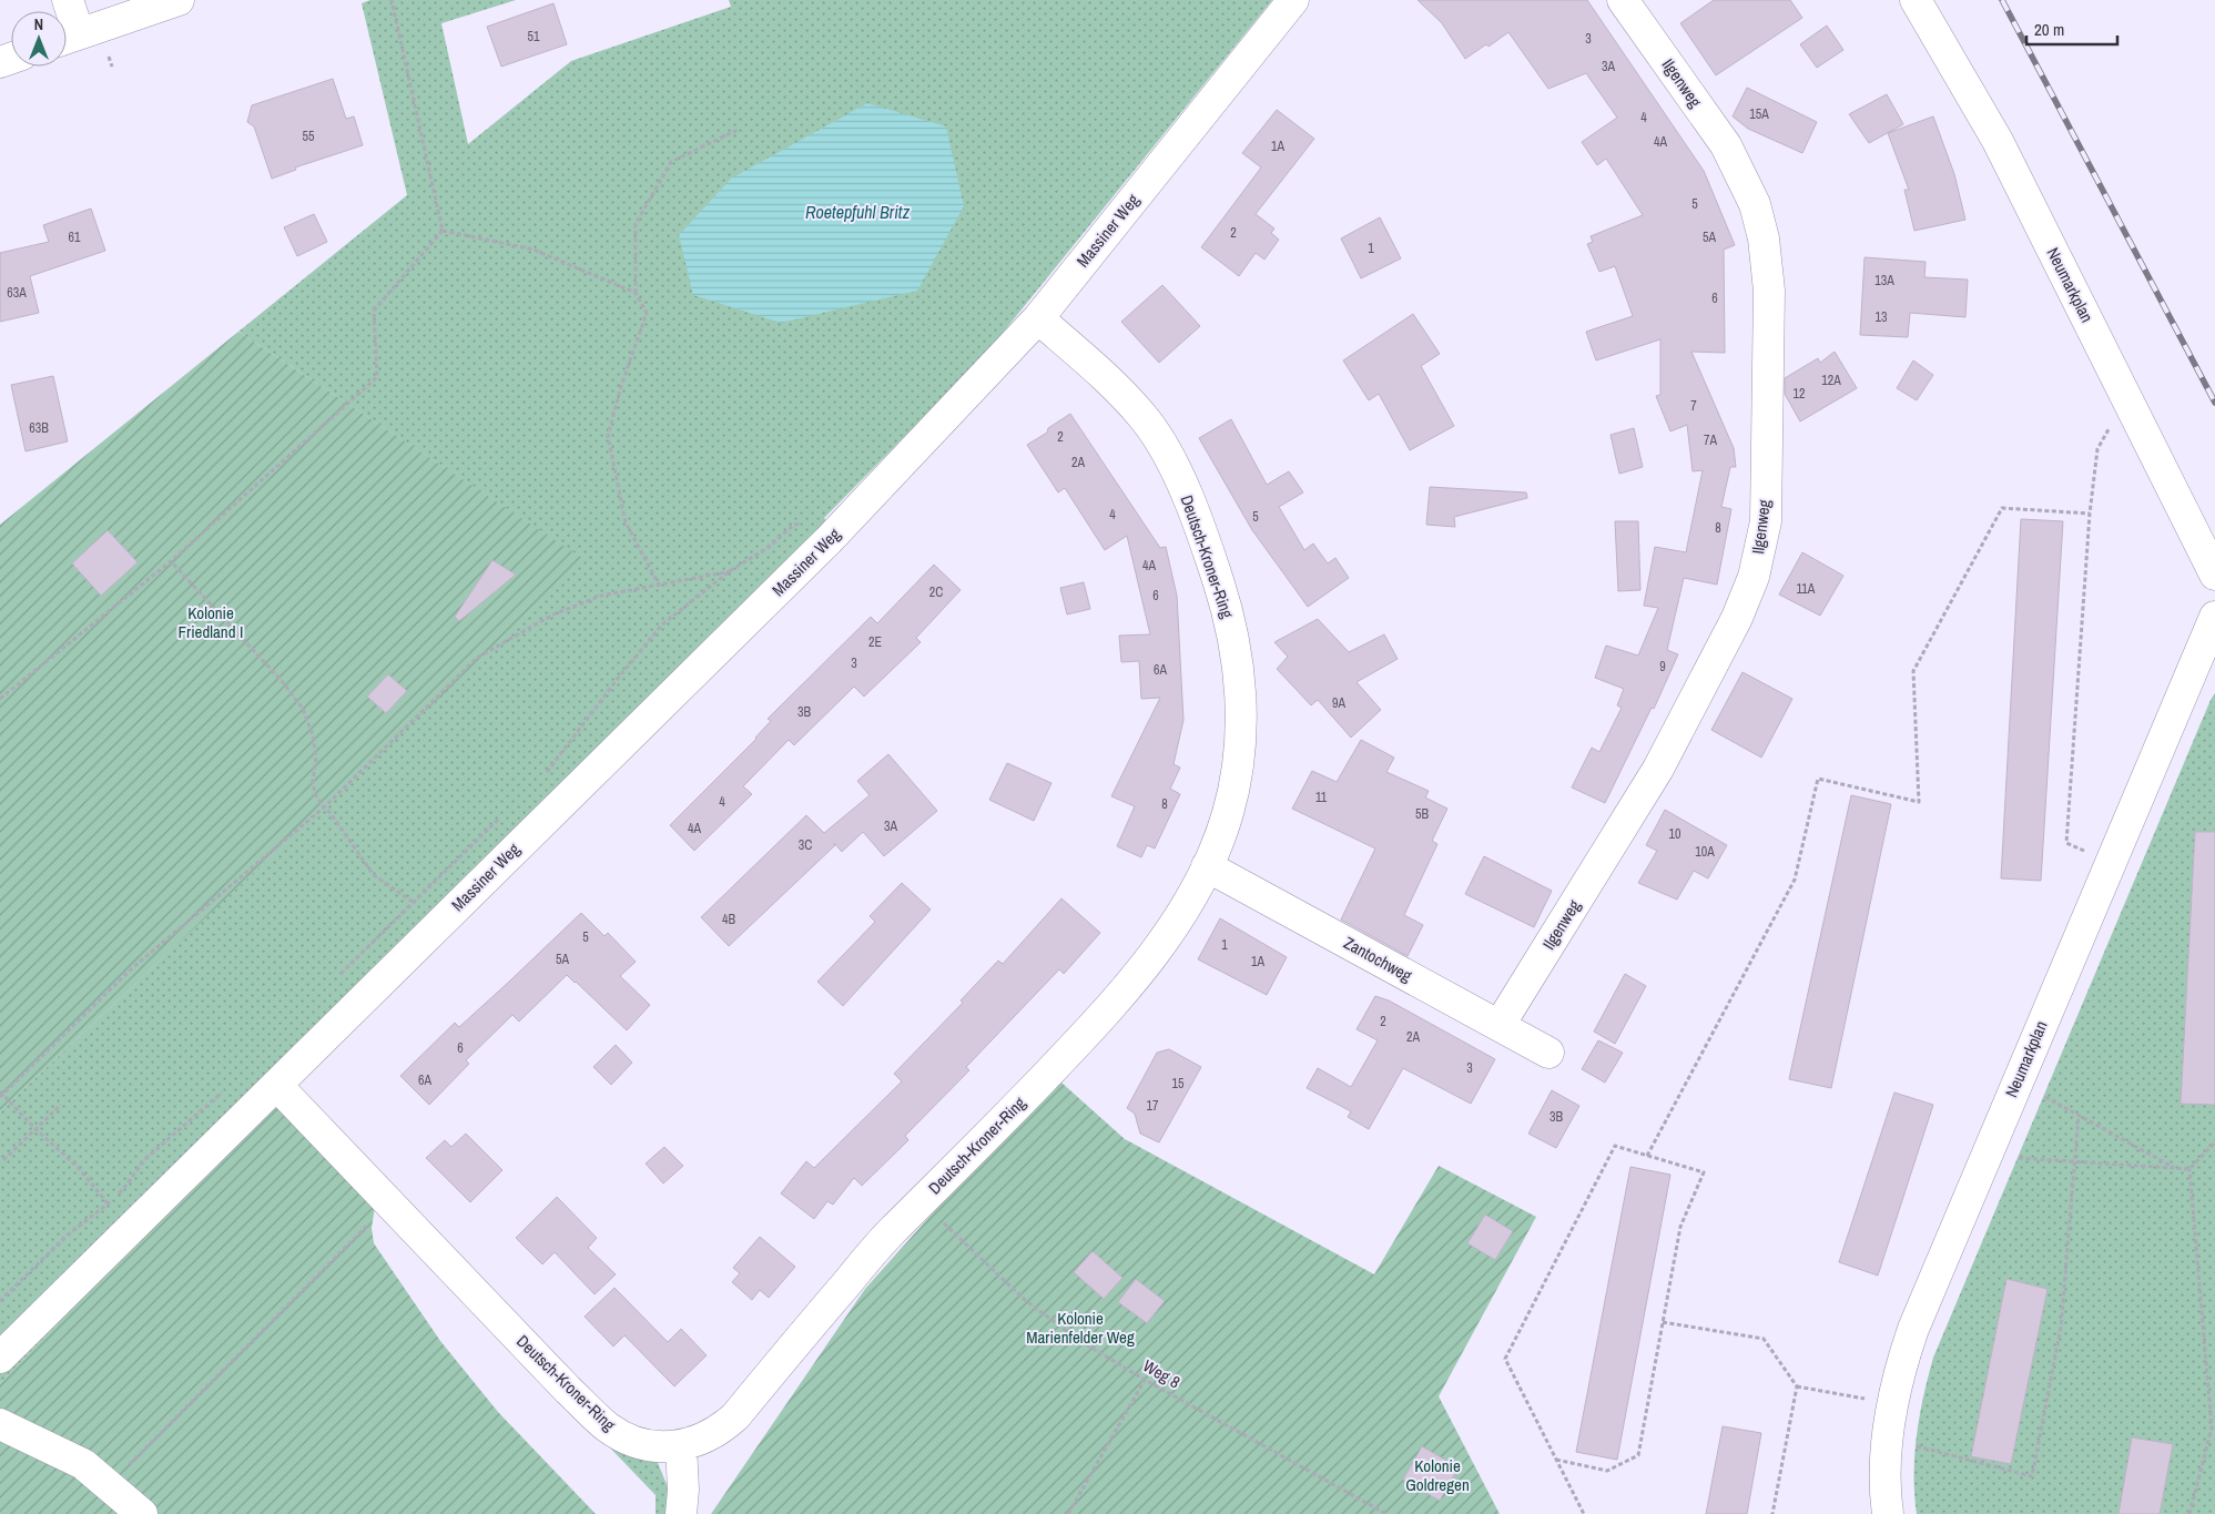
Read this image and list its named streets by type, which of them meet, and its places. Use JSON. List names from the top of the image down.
{
  "streets": {
    "street": [
      "Ilgenweg",
      "Massiner Weg",
      "Neumarkplan",
      "Deutsch-Kroner-Ring",
      "Zantochweg"
    ],
    "path": ["Weg 8"]
  },
  "crossings": [
    ["Ilgenweg", "Zantochweg"],
    ["Massiner Weg", "Deutsch-Kroner-Ring"],
    ["Deutsch-Kroner-Ring", "Zantochweg"],
    ["Deutsch-Kroner-Ring", "Weg 8"]
  ],
  "water": ["Roetepfuhl Britz"],
  "parks": ["Kolonie Friedland I", "Kolonie Marienfelder Weg", "Kolonie Goldregen"],
  "house_numbers": [
    "51",
    "3",
    "3A",
    "15A",
    "4",
    "55",
    "4A",
    "1A",
    "5",
    "2",
    "61",
    "5A",
    "1",
    "13A",
    "63A",
    "6",
    "13",
    "12A",
    "12",
    "7",
    "63B",
    "2",
    "7A",
    "2A",
    "4",
    "5",
    "8",
    "4A",
    "11A",
    "2C",
    "6",
    "2E",
    "3",
    "9",
    "6A",
    "9A",
    "3B",
    "11",
    "4",
    "8",
    "5B",
    "3A",
    "4A",
    "10",
    "3C",
    "10A",
    "4B",
    "5",
    "1",
    "5A",
    "1A",
    "2",
    "2A",
    "6",
    "3",
    "6A",
    "15",
    "17",
    "3B"
  ],
  "scale_bar": "20 m",
  "north": "top"
}
